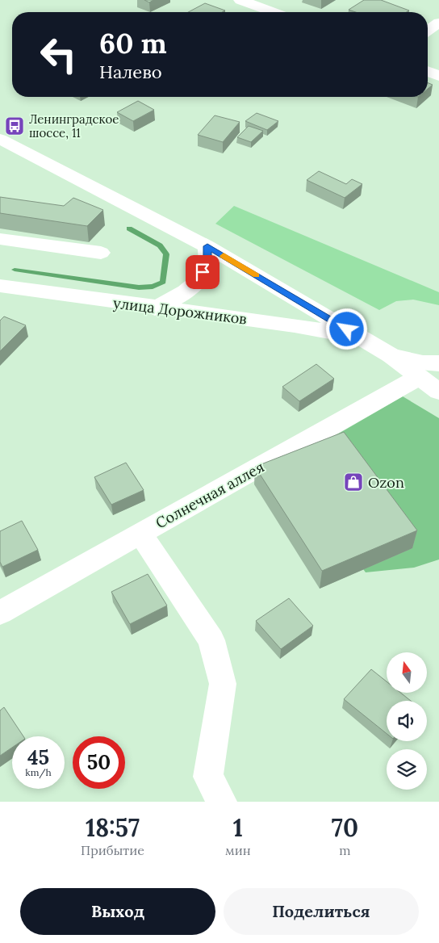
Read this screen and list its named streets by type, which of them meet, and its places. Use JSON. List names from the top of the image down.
{
  "streets": {
    "main road": ["улица Дорожников", "Солнечная аллея"]
  },
  "places": {
    "bus stop": ["Ленинградское шоссе, 11"],
    "shop": ["Ozon"]
  },
  "north": "top",
  "page": {
    "turn": ["60 m", "Налево"],
    "speed": "45 km/h",
    "limit": "50",
    "eta": [
      "18:57",
      "Прибытие",
      "1",
      "мин",
      "70",
      "m"
    ],
    "buttons": ["Выход", "Поделиться"]
  }
}
